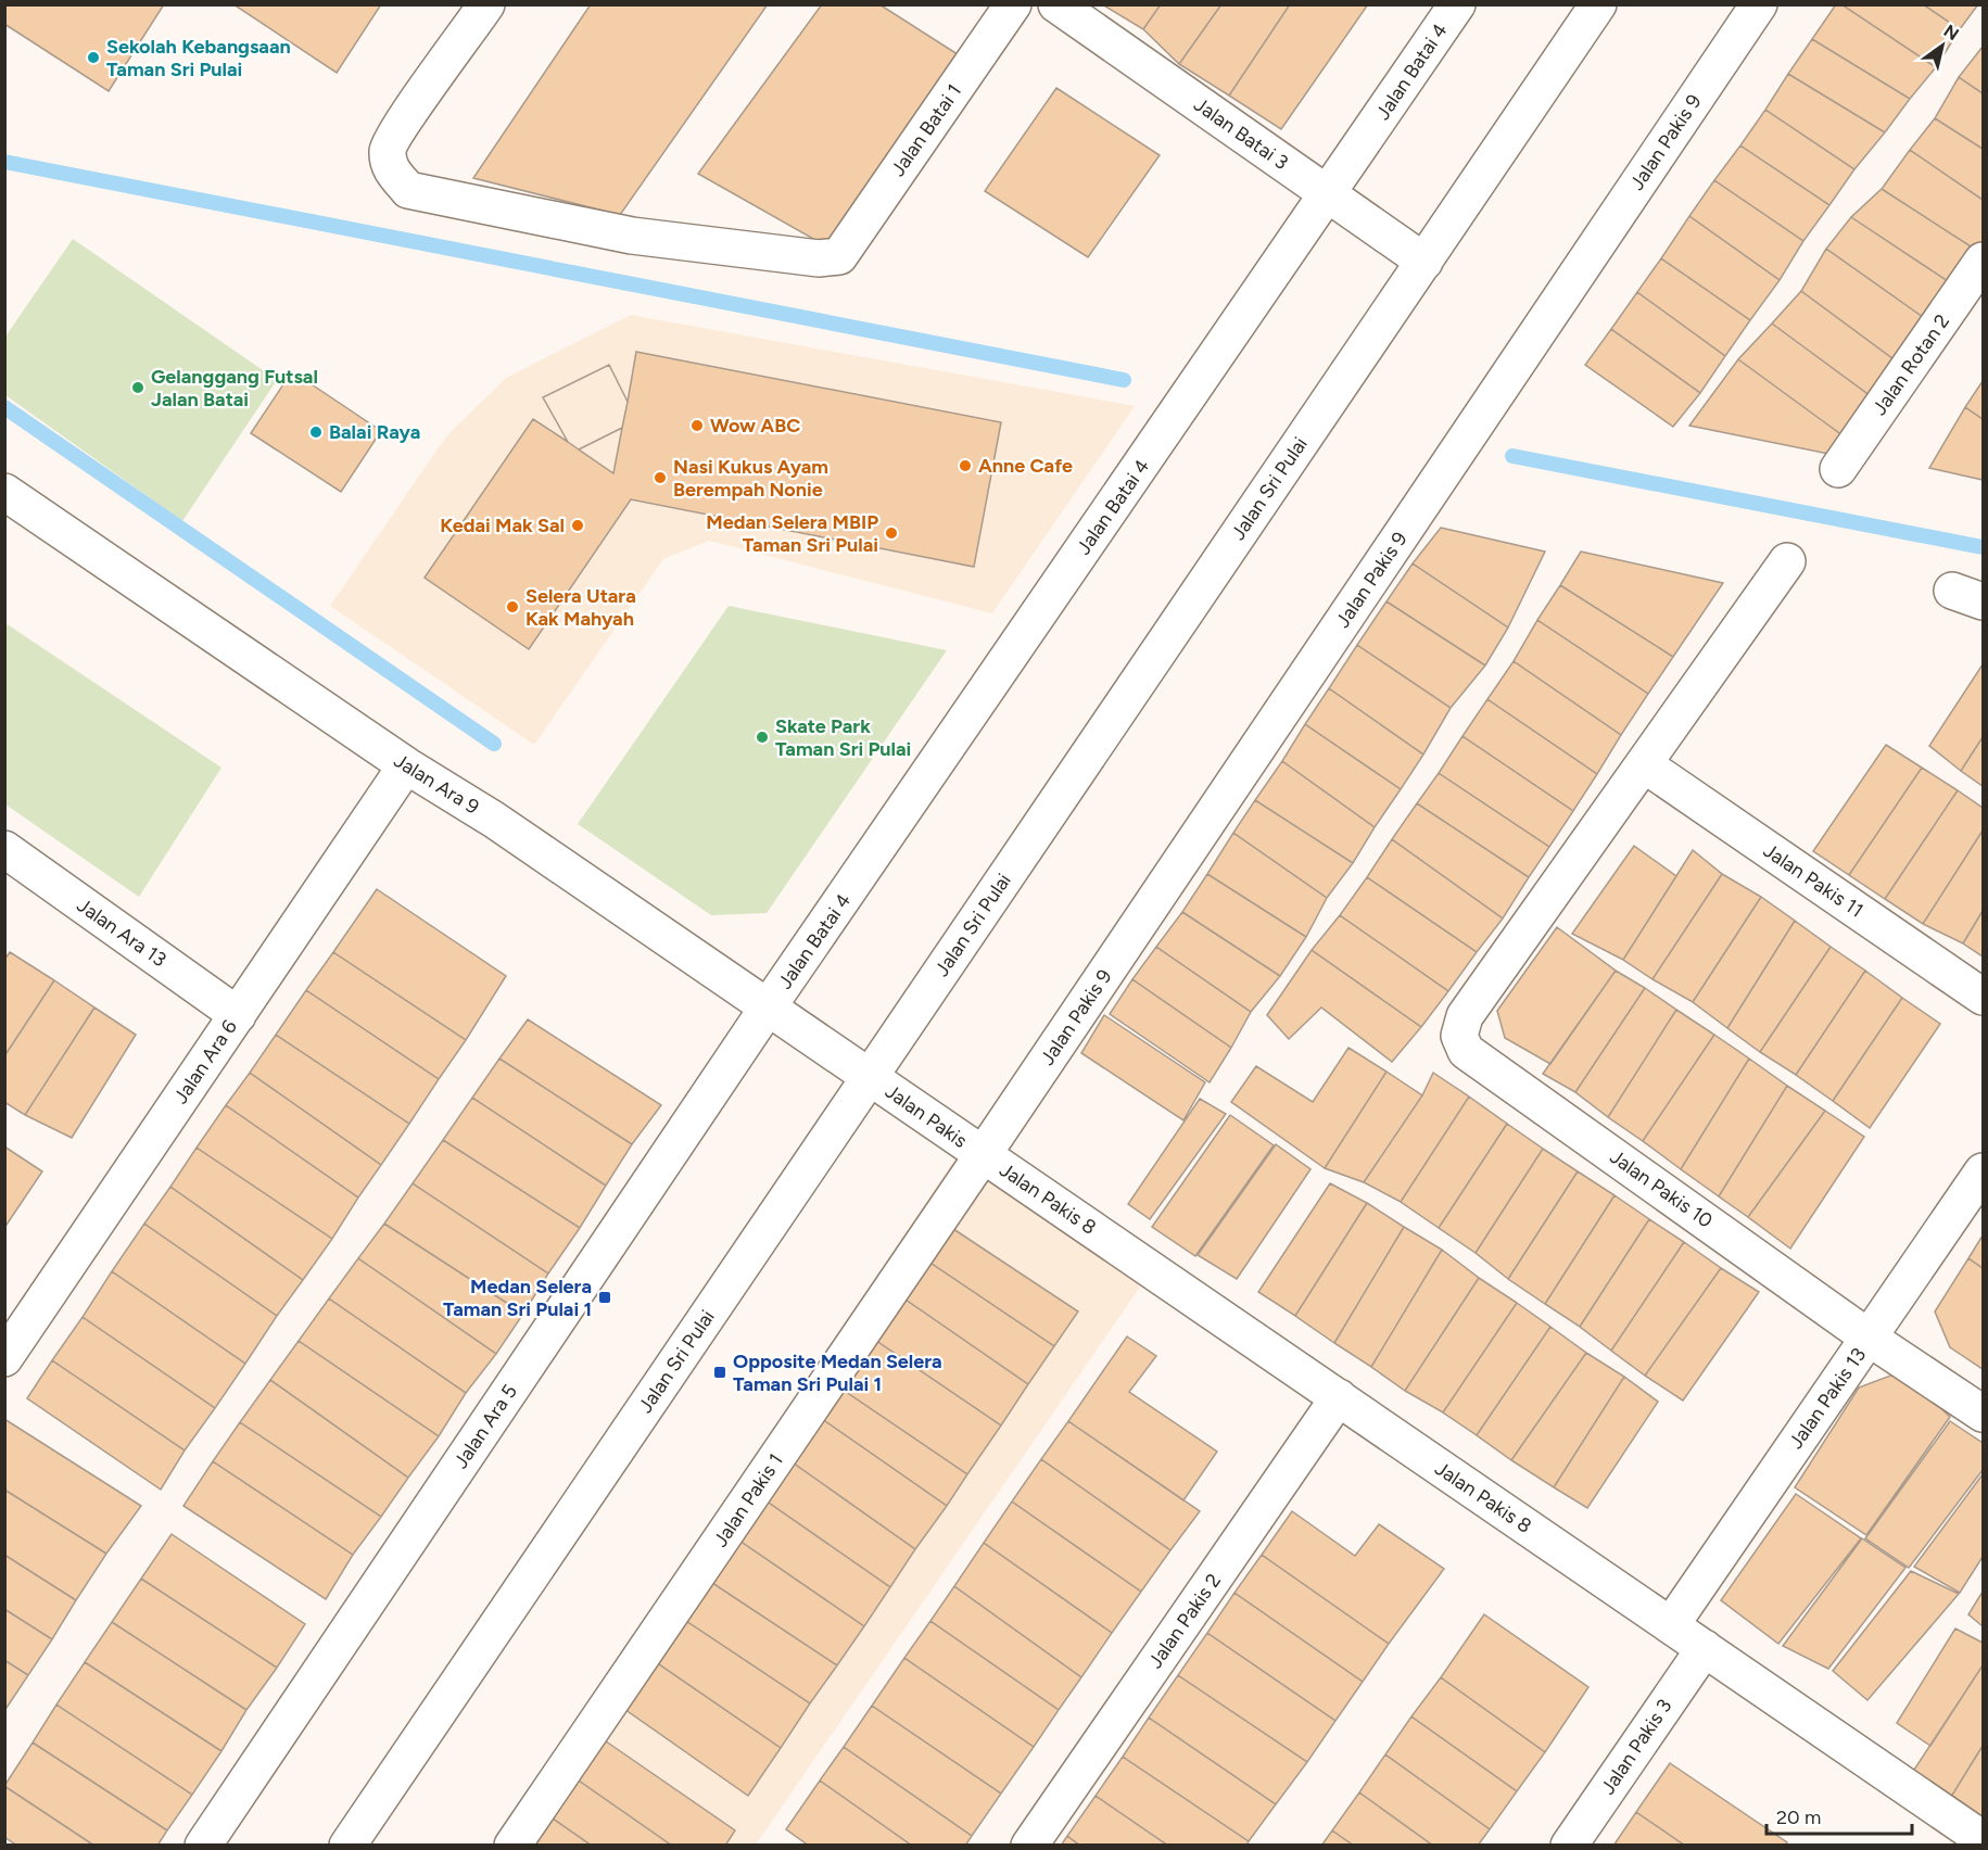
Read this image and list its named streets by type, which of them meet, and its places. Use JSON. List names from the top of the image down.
{
  "streets": {
    "street": [
      "Jalan Batai 4",
      "Jalan Batai 1",
      "Jalan Batai 3",
      "Jalan Pakis 9",
      "Jalan Rotan 2",
      "Jalan Sri Pulai",
      "Jalan Ara 9",
      "Jalan Pakis 11",
      "Jalan Ara 13",
      "Jalan Ara 6",
      "Jalan Pakis",
      "Jalan Pakis 10",
      "Jalan Pakis 8",
      "Jalan Pakis 13",
      "Jalan Ara 5",
      "Jalan Pakis 1",
      "Jalan Pakis 2",
      "Jalan Pakis 3"
    ]
  },
  "crossings": [
    ["Jalan Batai 4", "Jalan Batai 3"],
    ["Jalan Batai 4", "Jalan Ara 9"],
    ["Jalan Batai 4", "Jalan Ara 5"],
    ["Jalan Batai 3", "Jalan Sri Pulai"],
    ["Jalan Pakis 9", "Jalan Pakis"],
    ["Jalan Pakis 9", "Jalan Pakis 8"],
    ["Jalan Pakis 9", "Jalan Pakis 1"],
    ["Jalan Sri Pulai", "Jalan Ara 9"],
    ["Jalan Sri Pulai", "Jalan Pakis"],
    ["Jalan Ara 9", "Jalan Ara 6"],
    ["Jalan Ara 9", "Jalan Pakis"],
    ["Jalan Ara 9", "Jalan Ara 5"],
    ["Jalan Pakis 11", "Jalan Pakis 10"],
    ["Jalan Ara 13", "Jalan Ara 6"],
    ["Jalan Pakis", "Jalan Pakis 8"],
    ["Jalan Pakis", "Jalan Pakis 1"],
    ["Jalan Pakis 10", "Jalan Pakis 13"],
    ["Jalan Pakis 8", "Jalan Pakis 13"],
    ["Jalan Pakis 8", "Jalan Pakis 1"],
    ["Jalan Pakis 8", "Jalan Pakis 2"],
    ["Jalan Pakis 8", "Jalan Pakis 3"]
  ],
  "places": {
    "other": [
      "Sekolah Kebangsaan Taman Sri Pulai",
      "Gelanggang Futsal Jalan Batai",
      "Wow ABC",
      "Balai Raya",
      "Anne Cafe",
      "Nasi Kukus Ayam Berempah Nonie",
      "Kedai Mak Sal",
      "Medan Selera MBIP Taman Sri Pulai",
      "Selera Utara Kak Mahyah",
      "Skate Park Taman Sri Pulai"
    ],
    "transit": ["Medan Selera Taman Sri Pulai 1", "Opposite Medan Selera Taman Sri Pulai 1"]
  },
  "scale_bar": "20 m",
  "north": "top right"
}
